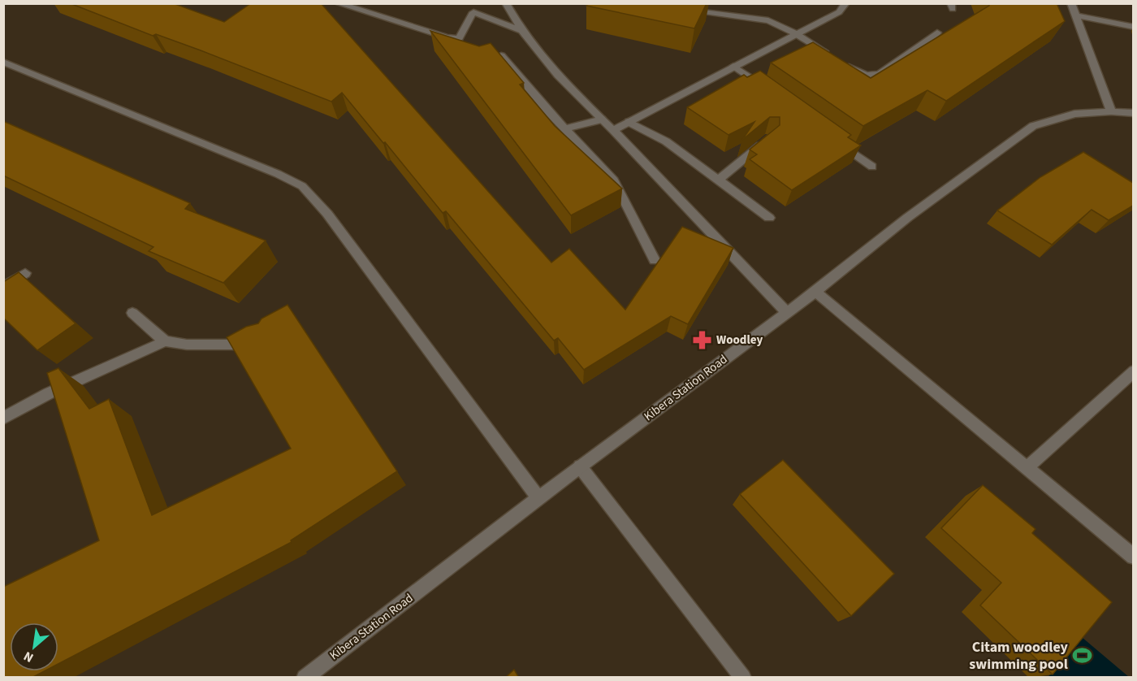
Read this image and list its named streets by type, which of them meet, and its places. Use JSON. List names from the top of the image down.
{
  "streets": {
    "street": ["Kibera Station Road"]
  },
  "places": {
    "pharmacy": ["Woodley"],
    "sports": ["Citam woodley swimming pool"]
  },
  "north": "bottom left"
}
